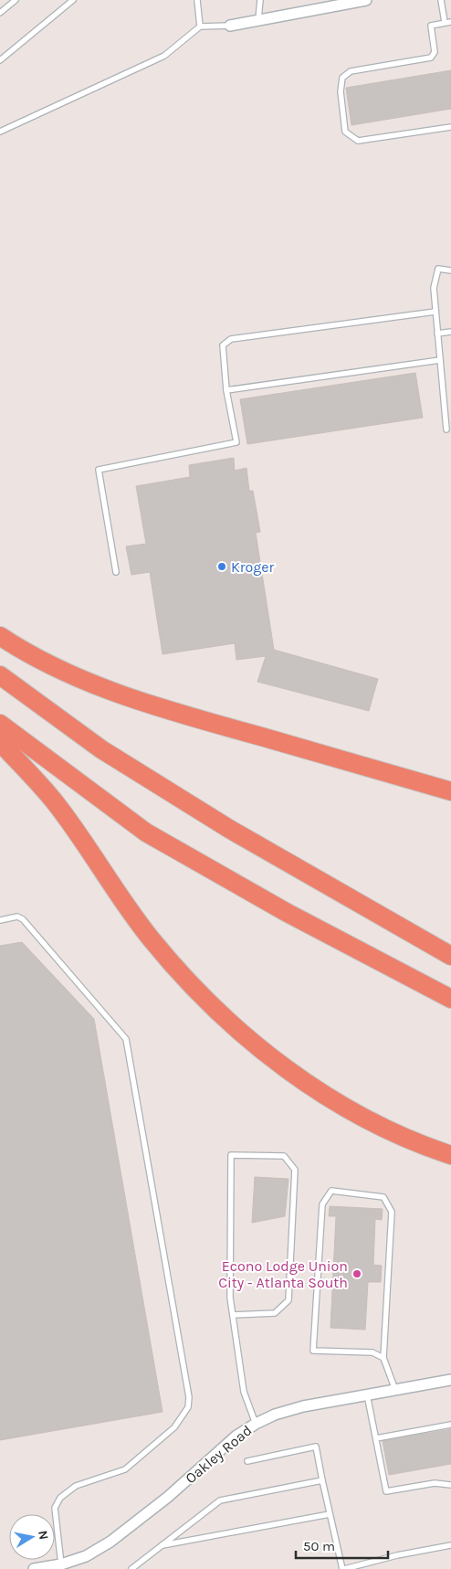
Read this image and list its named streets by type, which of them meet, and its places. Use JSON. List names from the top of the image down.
{
  "streets": {
    "street": ["Oakley Road"]
  },
  "places": ["Kroger", "Econo Lodge Union City - Atlanta South"],
  "scale_bar": "50 m",
  "north": "right"
}
